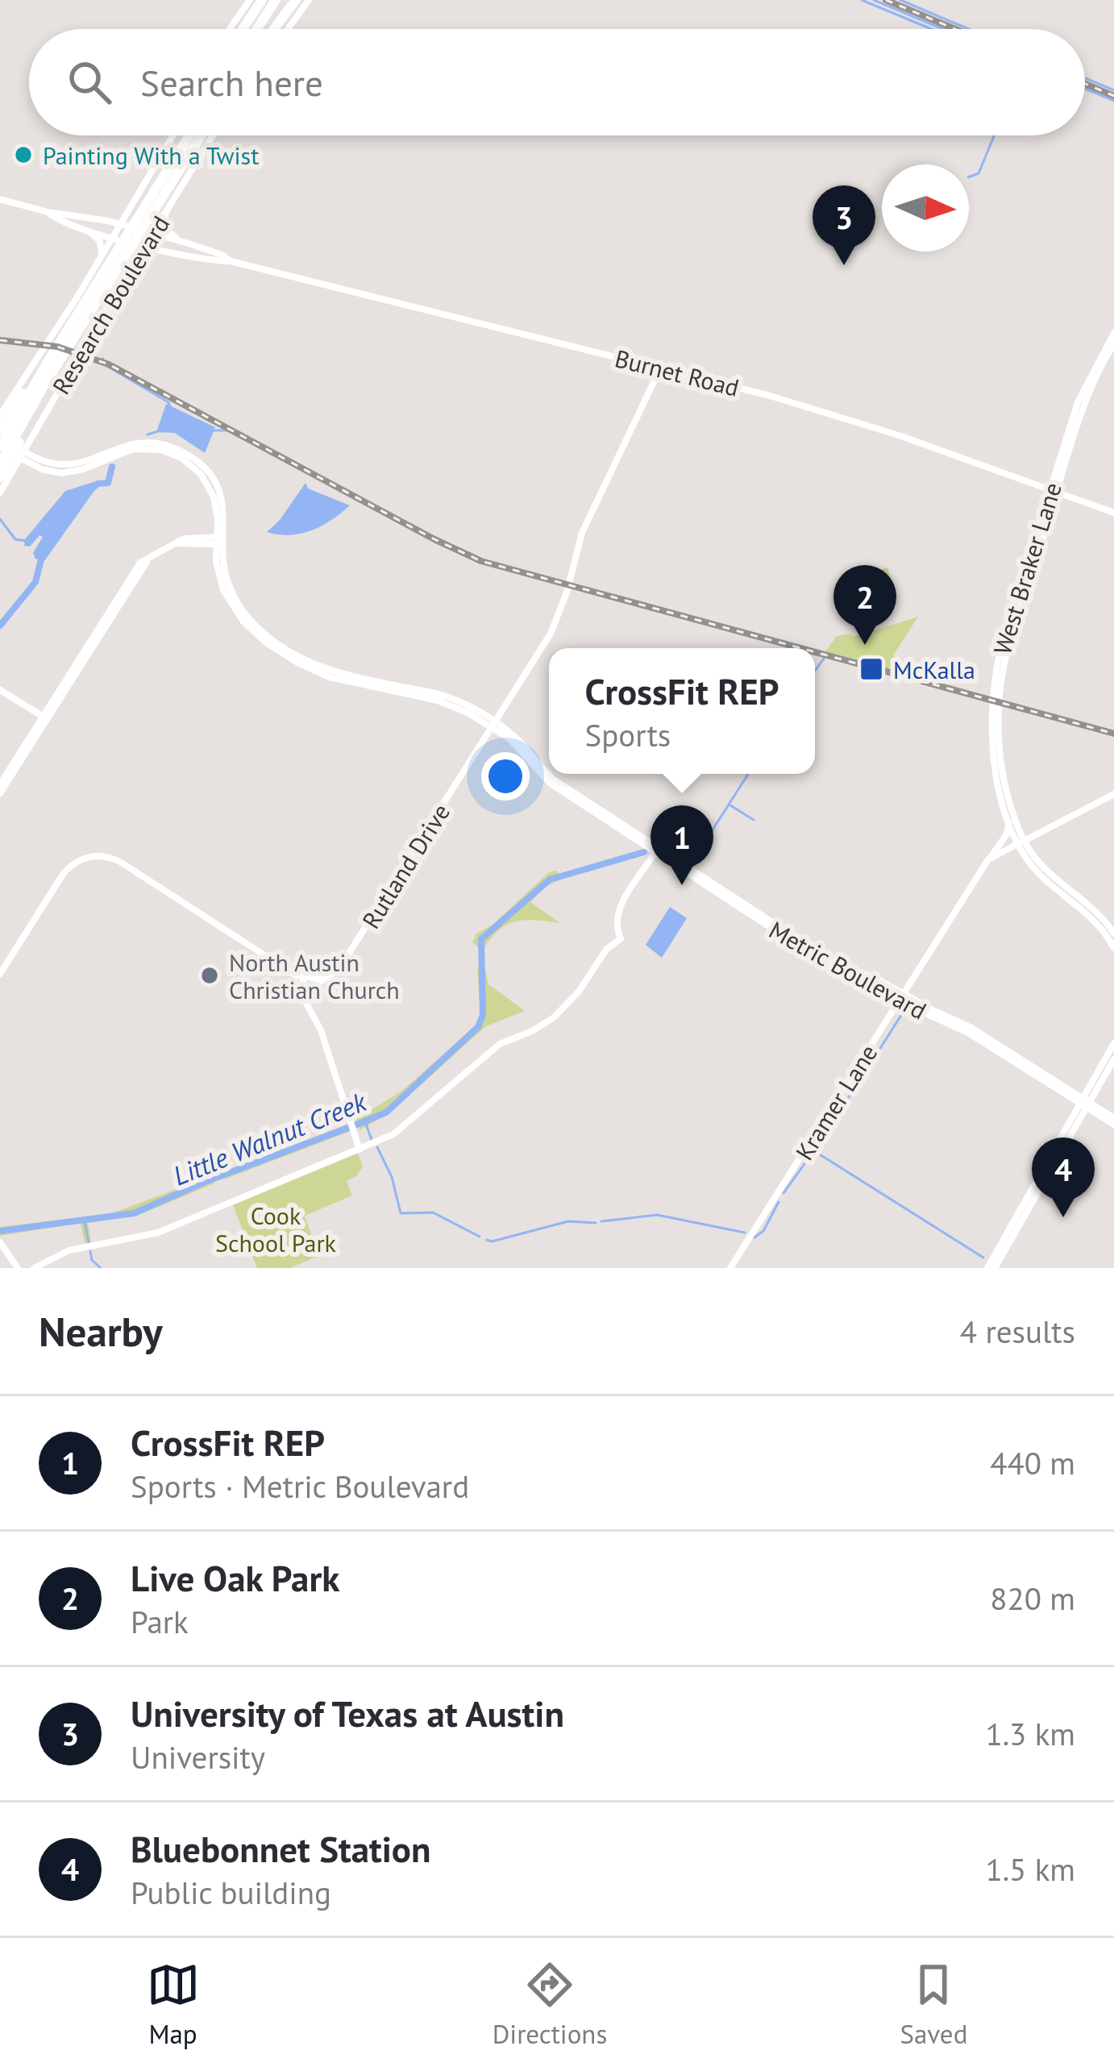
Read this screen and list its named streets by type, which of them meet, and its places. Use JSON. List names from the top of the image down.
{
  "streets": {
    "main road": [
      "Research Boulevard",
      "Burnet Road",
      "West Braker Lane",
      "Rutland Drive",
      "Metric Boulevard",
      "Kramer Lane"
    ]
  },
  "crossings": [
    ["Research Boulevard", "Burnet Road"],
    ["Research Boulevard", "Metric Boulevard"],
    ["Burnet Road", "West Braker Lane"],
    ["Burnet Road", "Rutland Drive"],
    ["West Braker Lane", "Kramer Lane"],
    ["Rutland Drive", "Metric Boulevard"],
    ["Metric Boulevard", "Kramer Lane"]
  ],
  "water": ["Little Walnut Creek"],
  "parks": ["Cook School Park"],
  "places": {
    "other": ["Painting With a Twist", "North Austin Christian Church"],
    "transit": ["McKalla"]
  },
  "north": "right",
  "page": {
    "search": "Search here",
    "pins": [
      "3",
      "2",
      "1",
      "4"
    ],
    "popup": ["CrossFit REP", "Sports"],
    "heading": ["Nearby", "4 results"],
    "list": [
      {
        "mark": "1",
        "name": "CrossFit REP",
        "note": "Sports · Metric Boulevard",
        "value": "440 m"
      },
      {
        "mark": "2",
        "name": "Live Oak Park",
        "note": "Park",
        "value": "820 m"
      },
      {
        "mark": "3",
        "name": "University of Texas at Austin",
        "note": "University",
        "value": "1.3 km"
      },
      {
        "mark": "4",
        "name": "Bluebonnet Station",
        "note": "Public building",
        "value": "1.5 km"
      }
    ],
    "nav": ["Map", "Directions", "Saved"]
  }
}
